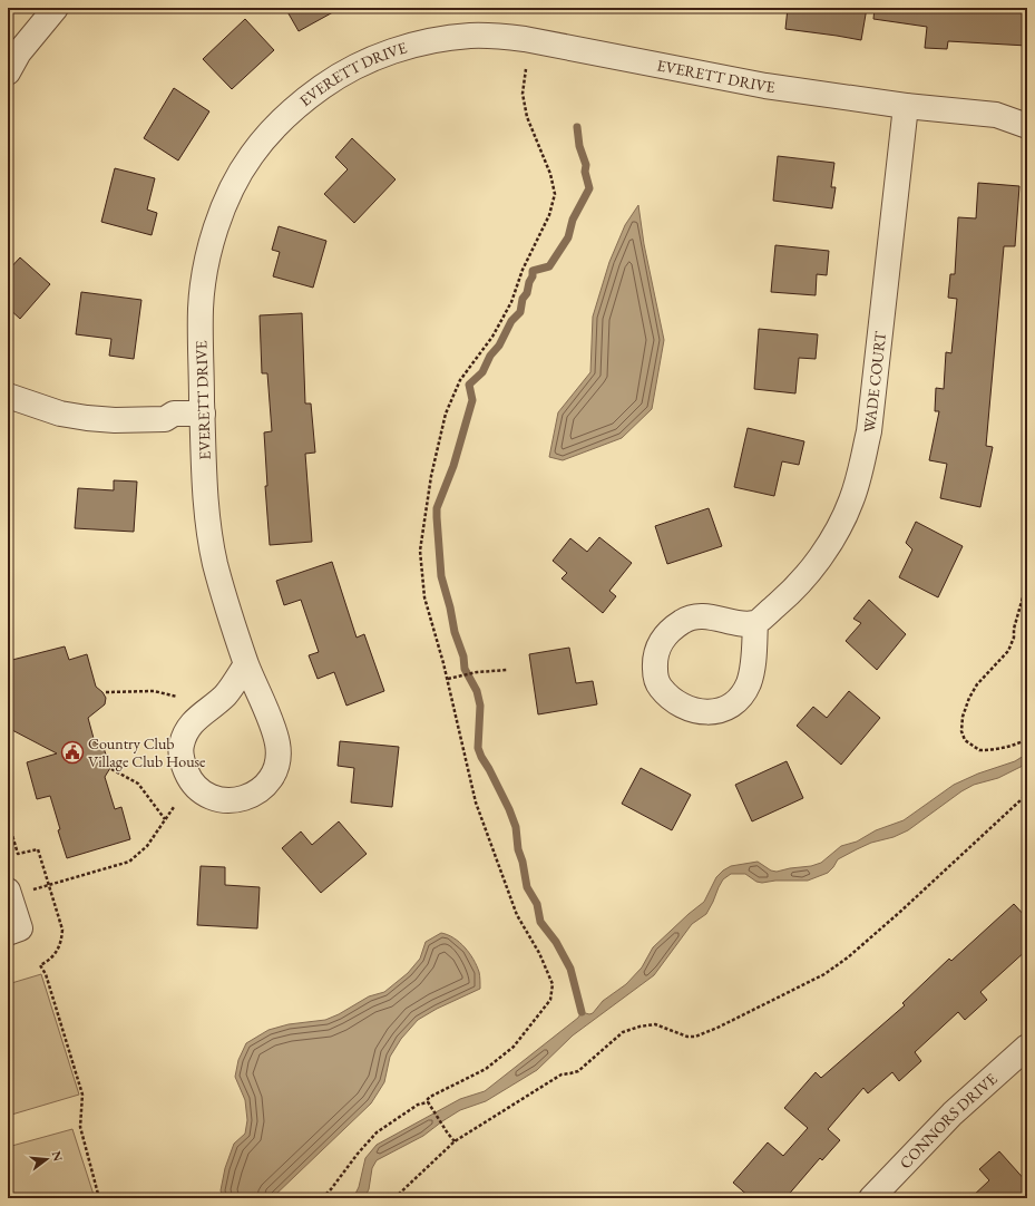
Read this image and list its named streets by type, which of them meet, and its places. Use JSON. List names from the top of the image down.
{
  "streets": {
    "street": ["EVERETT DRIVE", "WADE COURT", "CONNORS DRIVE"]
  },
  "crossings": [
    ["EVERETT DRIVE", "WADE COURT"]
  ],
  "places": {
    "public building": ["Country Club Village Club House"]
  },
  "north": "right"
}
